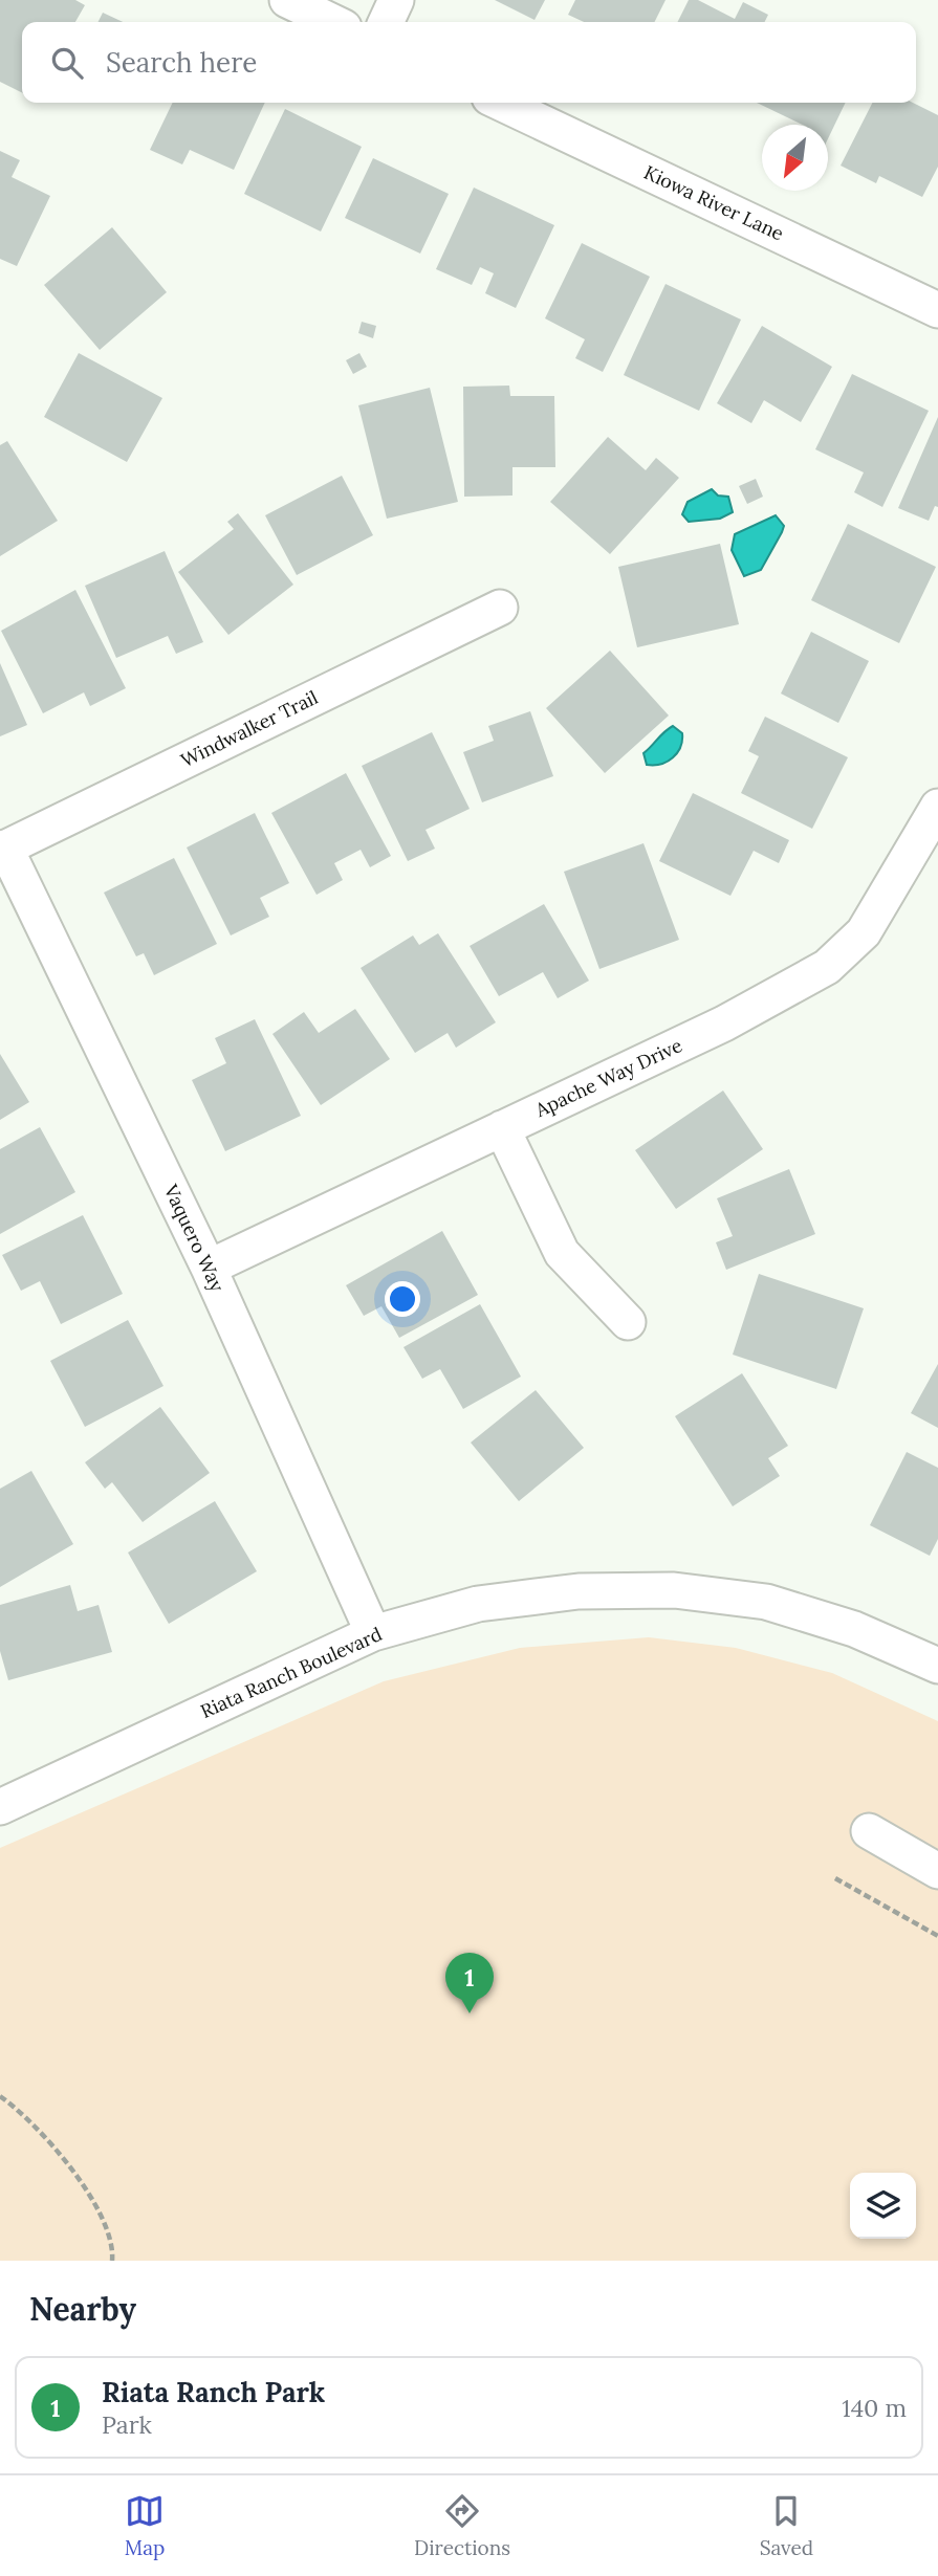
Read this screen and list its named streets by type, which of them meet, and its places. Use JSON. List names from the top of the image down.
{
  "streets": {
    "street": [
      "Kiowa River Lane",
      "Windwalker Trail",
      "Apache Way Drive",
      "Vaquero Way",
      "Riata Ranch Boulevard"
    ]
  },
  "crossings": [
    ["Windwalker Trail", "Vaquero Way"],
    ["Apache Way Drive", "Vaquero Way"],
    ["Vaquero Way", "Riata Ranch Boulevard"]
  ],
  "north": "bottom left",
  "page": {
    "search": "Search here",
    "pins": "1",
    "heading": "Nearby",
    "list": [
      {
        "mark": "1",
        "name": "Riata Ranch Park",
        "note": "Park",
        "value": "140 m"
      }
    ],
    "nav": ["Map", "Directions", "Saved"]
  }
}
